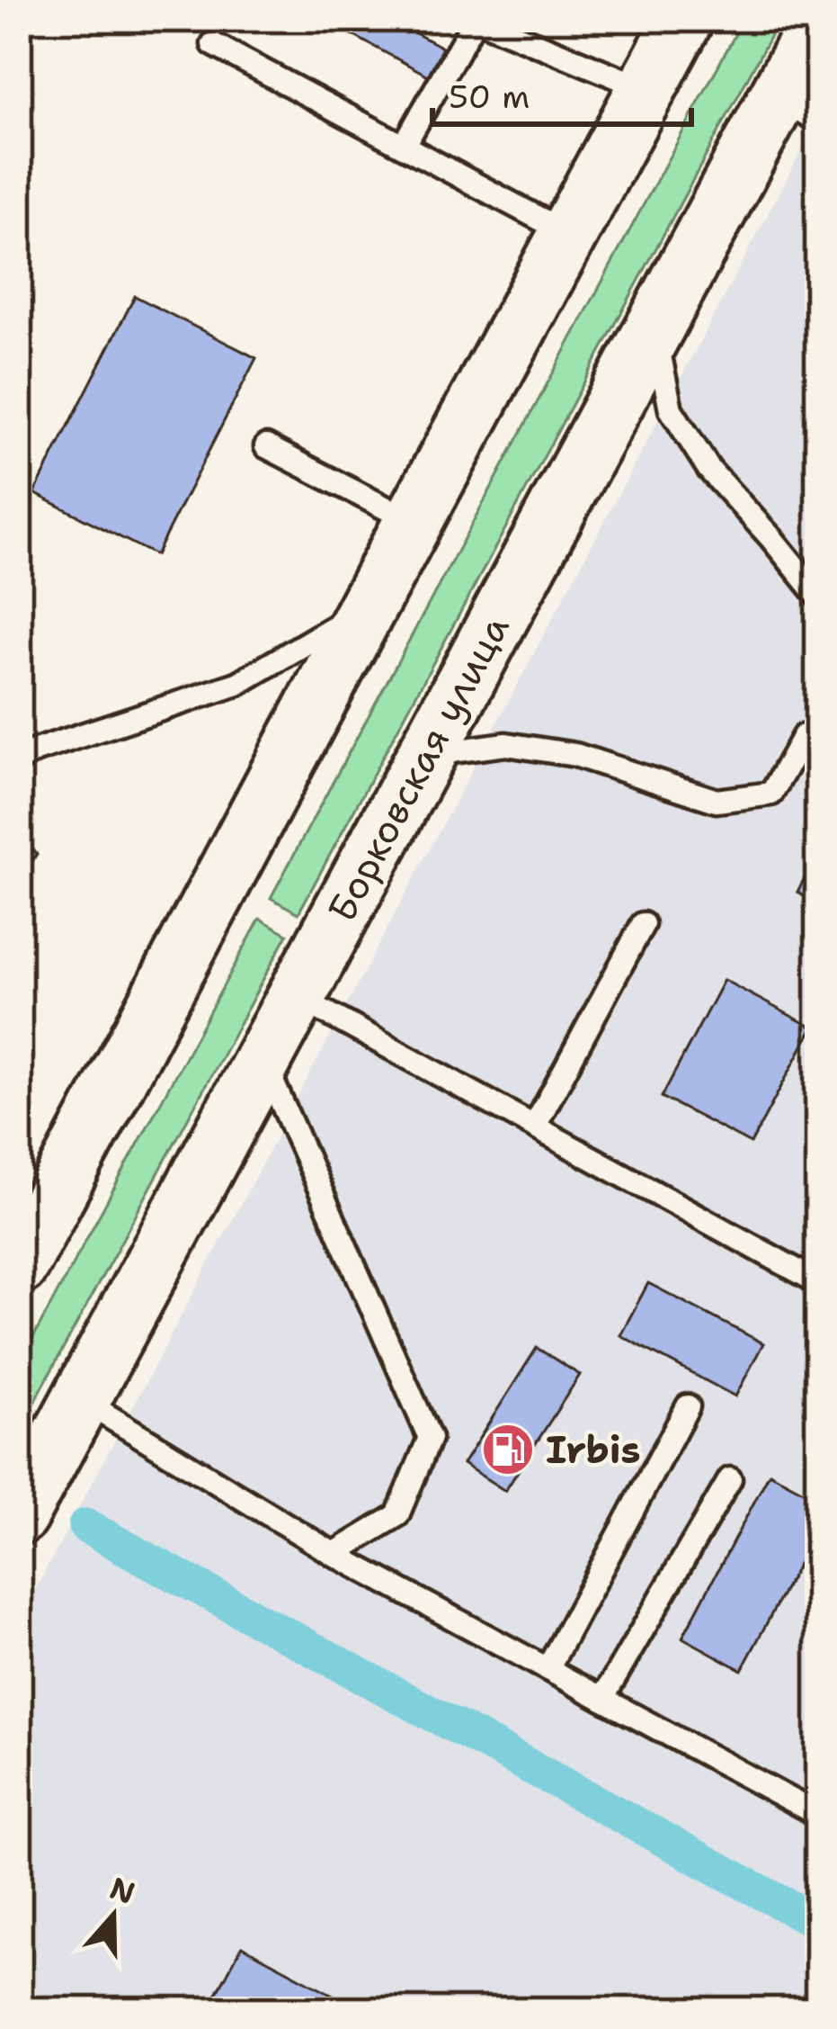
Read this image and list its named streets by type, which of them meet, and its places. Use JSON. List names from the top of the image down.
{
  "streets": {
    "main road": ["Борковская улица"]
  },
  "places": {
    "fuel station": ["Irbis"]
  },
  "scale_bar": "50 m",
  "north": "top"
}
